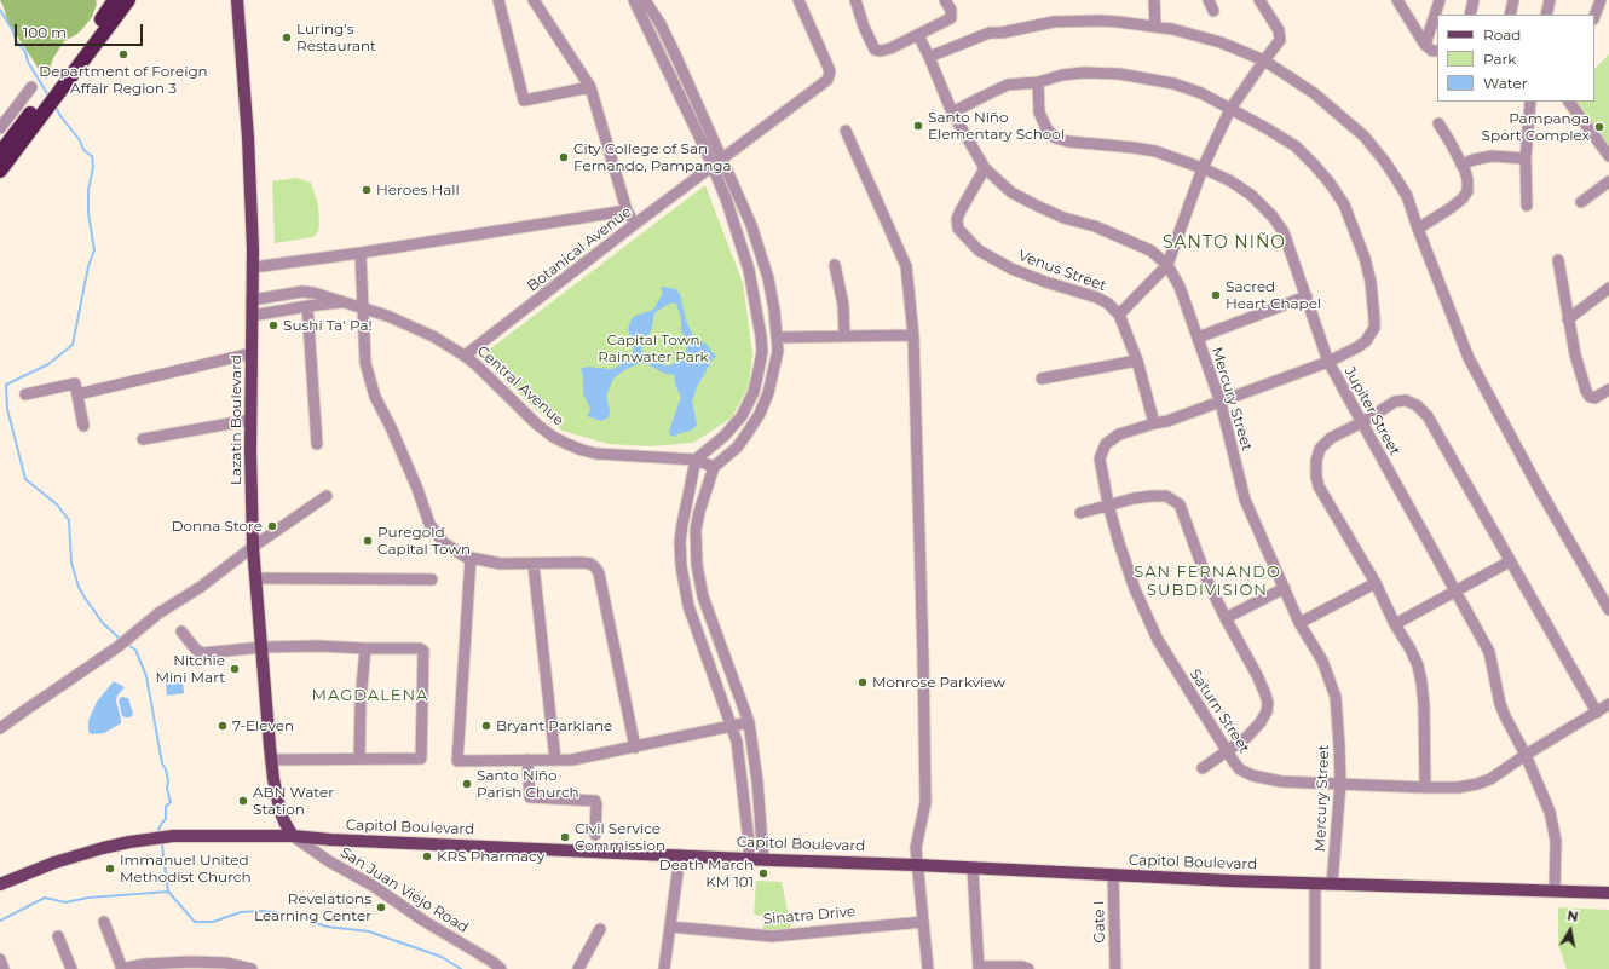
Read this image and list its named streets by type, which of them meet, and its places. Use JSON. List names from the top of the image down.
{
  "streets": {
    "main road": ["Lazatin Boulevard", "Capitol Boulevard"],
    "street": [
      "Botanical Avenue",
      "Venus Street",
      "Central Avenue",
      "Mercury Street",
      "Jupiter Street",
      "Saturn Street",
      "San Juan Viejo Road",
      "Sinatra Drive",
      "Gate I"
    ]
  },
  "crossings": [
    ["Botanical Avenue", "Central Avenue"],
    ["Venus Street", "Mercury Street"],
    ["Venus Street", "Saturn Street"],
    ["Central Avenue", "Lazatin Boulevard"],
    ["Mercury Street", "Saturn Street"],
    ["Mercury Street", "Capitol Boulevard"],
    ["Jupiter Street", "Saturn Street"],
    ["Jupiter Street", "Capitol Boulevard"],
    ["Lazatin Boulevard", "Capitol Boulevard"],
    ["Lazatin Boulevard", "San Juan Viejo Road"],
    ["Capitol Boulevard", "San Juan Viejo Road"],
    ["Capitol Boulevard", "Gate I"]
  ],
  "districts": ["SANTO NIÑO", "SAN FERNANDO SUBDIVISION", "MAGDALENA"],
  "parks": ["Capital Town Rainwater Park"],
  "places": [
    "Luring's Restaurant",
    "Department of Foreign Affair Region 3",
    "Santo Niño Elementary School",
    "Pampanga Sport Complex",
    "City College of San Fernando, Pampanga",
    "Heroes Hall",
    "Sacred Heart Chapel",
    "Sushi Ta' Pa!",
    "Donna Store",
    "Puregold Capital Town",
    "Nitchie Mini Mart",
    "Monrose Parkview",
    "7-Eleven",
    "Bryant Parklane",
    "Santo Niño Parish Church",
    "ABN Water Station",
    "Civil Service Commission",
    "KRS Pharmacy",
    "Immanuel United Methodist Church",
    "Death March KM 101",
    "Revelations Learning Center"
  ],
  "legend": ["Road", "Park", "Water"],
  "scale_bar": "100 m",
  "north": "top"
}
